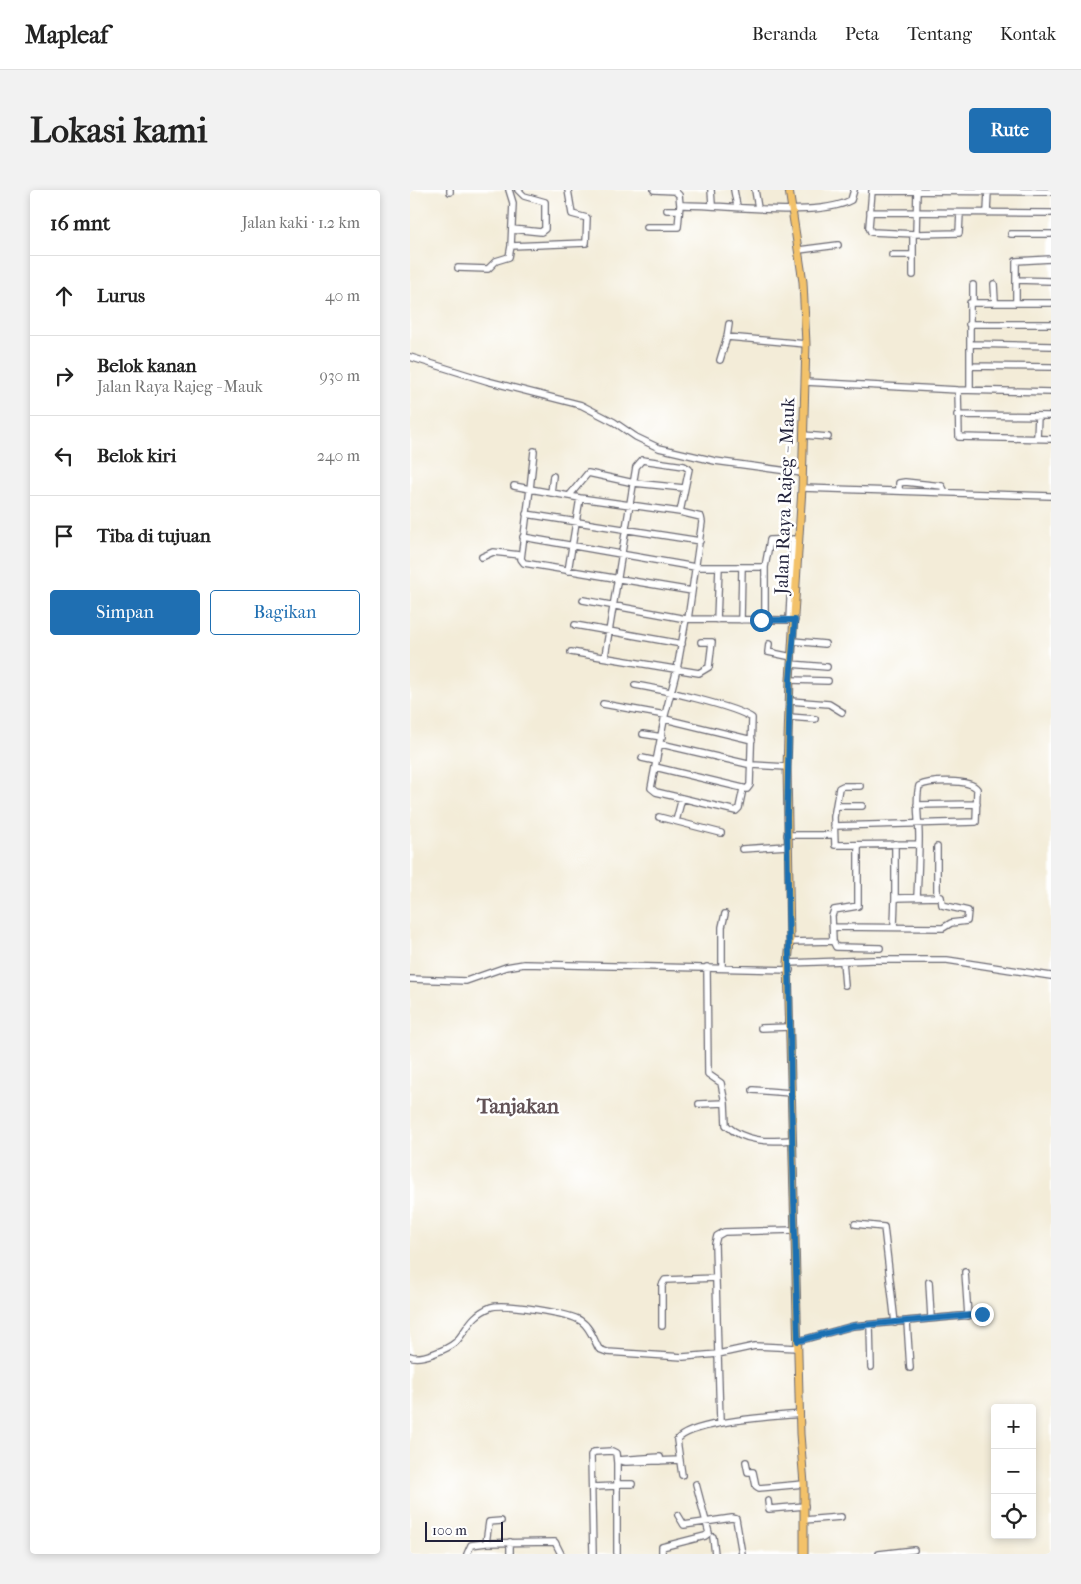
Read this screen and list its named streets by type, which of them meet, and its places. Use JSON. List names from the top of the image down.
{
  "streets": {
    "main road": ["Jalan Raya Rajeg - Mauk"]
  },
  "districts": ["Tanjakan"],
  "scale_bar": "100 m",
  "page": {
    "header": "Mapleaf",
    "nav": [
      "Beranda",
      "Peta",
      "Tentang",
      "Kontak"
    ],
    "buttons": [
      "Rute",
      ["Simpan", "Bagikan"]
    ],
    "title": "Lokasi kami",
    "heading": ["16 mnt", "Jalan kaki · 1.2 km"],
    "list": [
      ["Lurus", "40 m"],
      ["Belok kanan", "Jalan Raya Rajeg - Mauk", "930 m"],
      ["Belok kiri", "240 m"],
      "Tiba di tujuan"
    ],
    "map_buttons": ["+", "−"],
    "scale": "100 m"
  }
}
